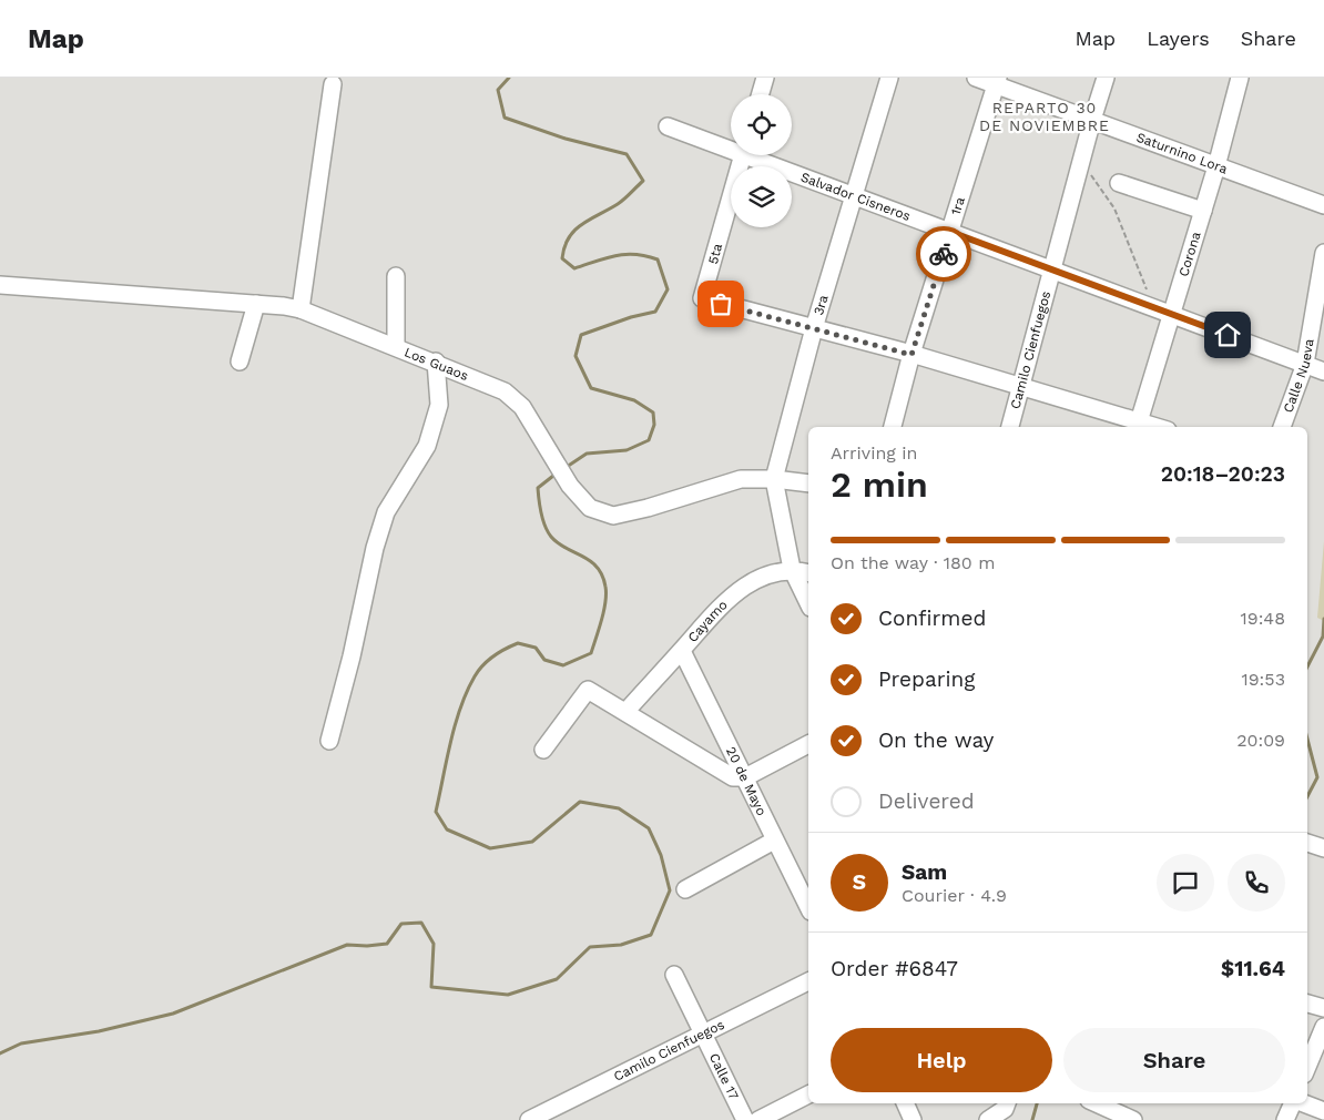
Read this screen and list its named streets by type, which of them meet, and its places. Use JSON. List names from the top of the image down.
{
  "streets": {
    "street": [
      "Saturnino Lora",
      "Salvador Cisneros",
      "1ra",
      "5ta",
      "Corona",
      "3ra",
      "Camilo Cienfuegos",
      "Los Guaos",
      "Calle Nueva",
      "Cayamo",
      "20 de Mayo",
      "Calle 17"
    ]
  },
  "crossings": [
    ["Saturnino Lora", "1ra"],
    ["Saturnino Lora", "Corona"],
    ["Saturnino Lora", "Camilo Cienfuegos"],
    ["Salvador Cisneros", "1ra"],
    ["Salvador Cisneros", "Corona"],
    ["Salvador Cisneros", "3ra"],
    ["Salvador Cisneros", "Camilo Cienfuegos"],
    ["Salvador Cisneros", "Calle Nueva"],
    ["5ta", "3ra"],
    ["3ra", "Los Guaos"],
    ["3ra", "Cayamo"],
    ["Camilo Cienfuegos", "Calle 17"],
    ["Cayamo", "20 de Mayo"]
  ],
  "districts": ["REPARTO 30 DE NOVIEMBRE"],
  "page": {
    "header": "Map",
    "nav": ["Map", "Layers", "Share"],
    "heading": ["2 min", "Arriving in", "20:18–20:23"],
    "panel": [
      "Sam",
      "Courier · 4.9",
      "Order #6847",
      "$11.64"
    ],
    "bar": "On the way · 180 m",
    "list": [
      ["Confirmed", "19:48"],
      ["Preparing", "19:53"],
      ["On the way", "20:09"],
      "Delivered"
    ],
    "round": "S",
    "buttons": ["Help", "Share"]
  }
}
